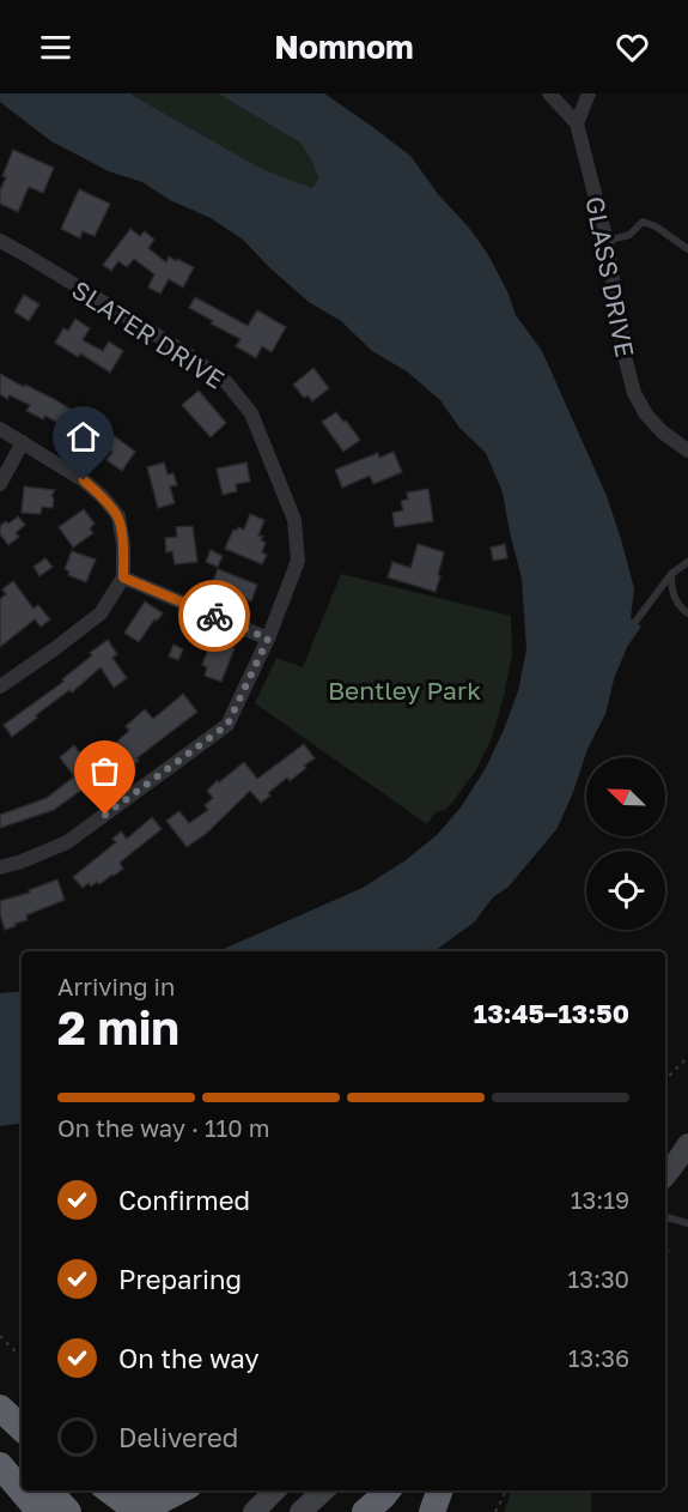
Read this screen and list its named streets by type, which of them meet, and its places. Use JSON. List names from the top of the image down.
{
  "streets": {
    "street": ["GLASS DRIVE", "SLATER DRIVE"]
  },
  "parks": ["Bentley Park"],
  "north": "top left",
  "page": {
    "header": "Nomnom",
    "heading": ["2 min", "Arriving in", "13:45–13:50"],
    "bar": "On the way · 110 m",
    "list": [
      ["Confirmed", "13:19"],
      ["Preparing", "13:30"],
      ["On the way", "13:36"],
      "Delivered"
    ]
  }
}
